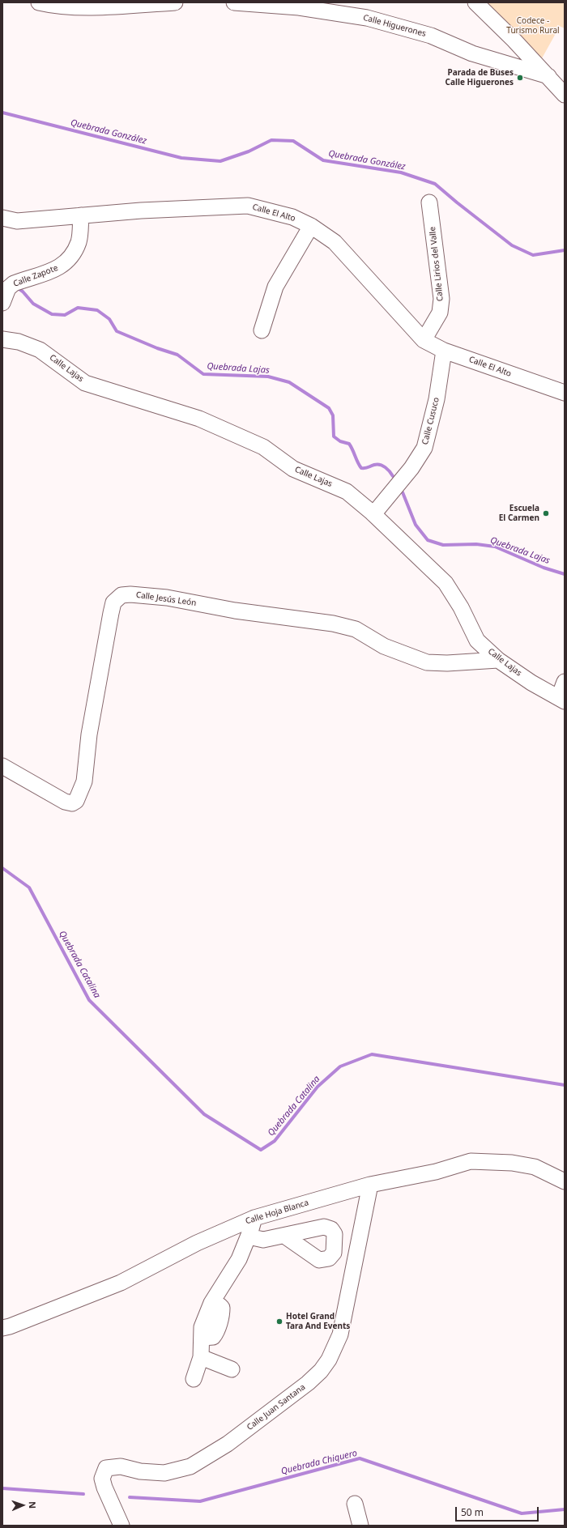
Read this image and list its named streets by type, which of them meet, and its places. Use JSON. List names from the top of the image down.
{
  "streets": {
    "street": [
      "Calle Higuerones",
      "Calle El Alto",
      "Calle Lirios del Valle",
      "Calle Zapote",
      "Calle Lajas",
      "Calle Cusuco",
      "Calle Jesús León",
      "Calle Hoja Blanca",
      "Calle Juan Santana"
    ]
  },
  "crossings": [
    ["Calle El Alto", "Calle Lirios del Valle"],
    ["Calle El Alto", "Calle Zapote"],
    ["Calle El Alto", "Calle Cusuco"],
    ["Calle Lajas", "Calle Cusuco"],
    ["Calle Lajas", "Calle Jesús León"],
    ["Calle Hoja Blanca", "Calle Juan Santana"]
  ],
  "water": [
    "Quebrada González",
    "Quebrada Lajas",
    "Quebrada Catalina",
    "Quebrada Chiquero"
  ],
  "parks": ["Codece - Turismo Rural"],
  "places": ["Parada de Buses Calle Higuerones", "Escuela El Carmen", "Hotel Grand Tara And Events"],
  "scale_bar": "50 m",
  "north": "right"
}
